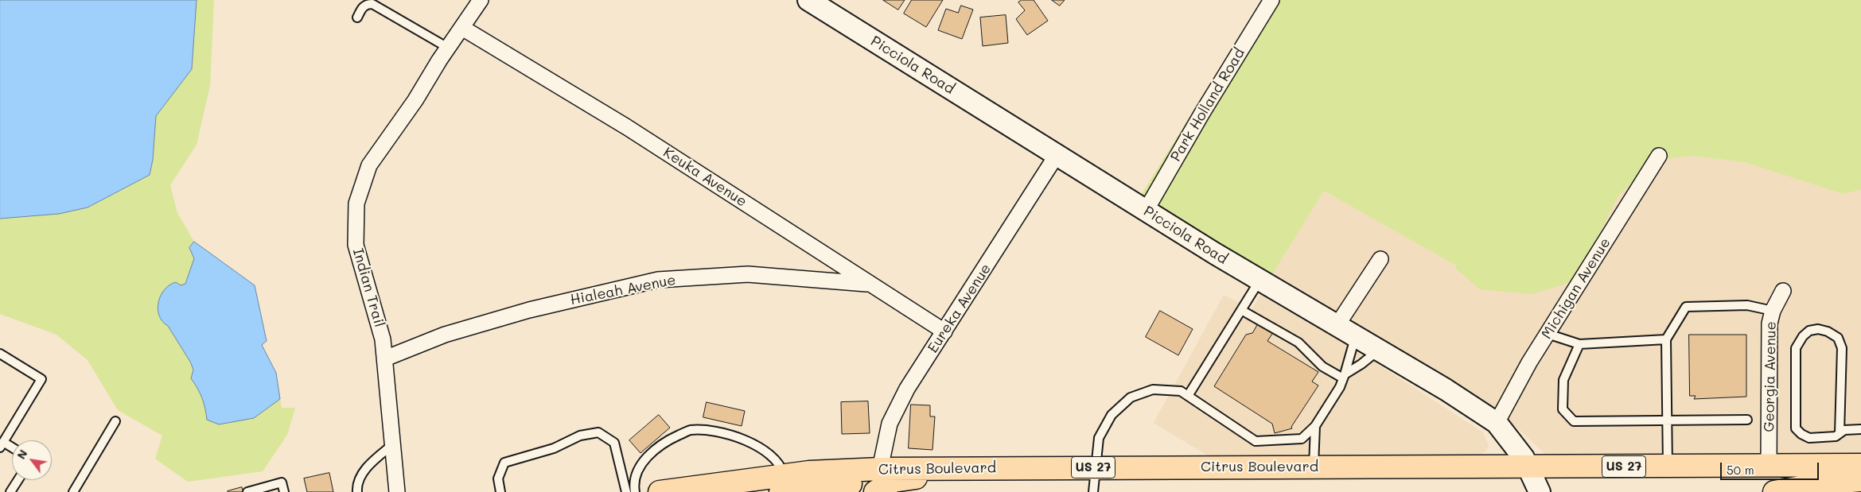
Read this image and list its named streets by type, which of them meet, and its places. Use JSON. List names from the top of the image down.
{
  "streets": {
    "highway": ["Citrus Boulevard", "US 27"],
    "street": [
      "Picciola Road",
      "Park Holland Road",
      "Keuka Avenue",
      "Indian Trail",
      "Michigan Avenue",
      "Hialeah Avenue",
      "Eureka Avenue",
      "Georgia Avenue"
    ]
  },
  "crossings": [
    ["Picciola Road", "Park Holland Road"],
    ["Picciola Road", "Michigan Avenue"],
    ["Picciola Road", "Eureka Avenue"],
    ["Picciola Road", "Citrus Boulevard"],
    ["Keuka Avenue", "Indian Trail"],
    ["Keuka Avenue", "Hialeah Avenue"],
    ["Keuka Avenue", "Eureka Avenue"],
    ["Indian Trail", "Hialeah Avenue"],
    ["Eureka Avenue", "Citrus Boulevard"],
    ["Georgia Avenue", "Citrus Boulevard"]
  ],
  "scale_bar": "50 m",
  "north": "top left"
}
